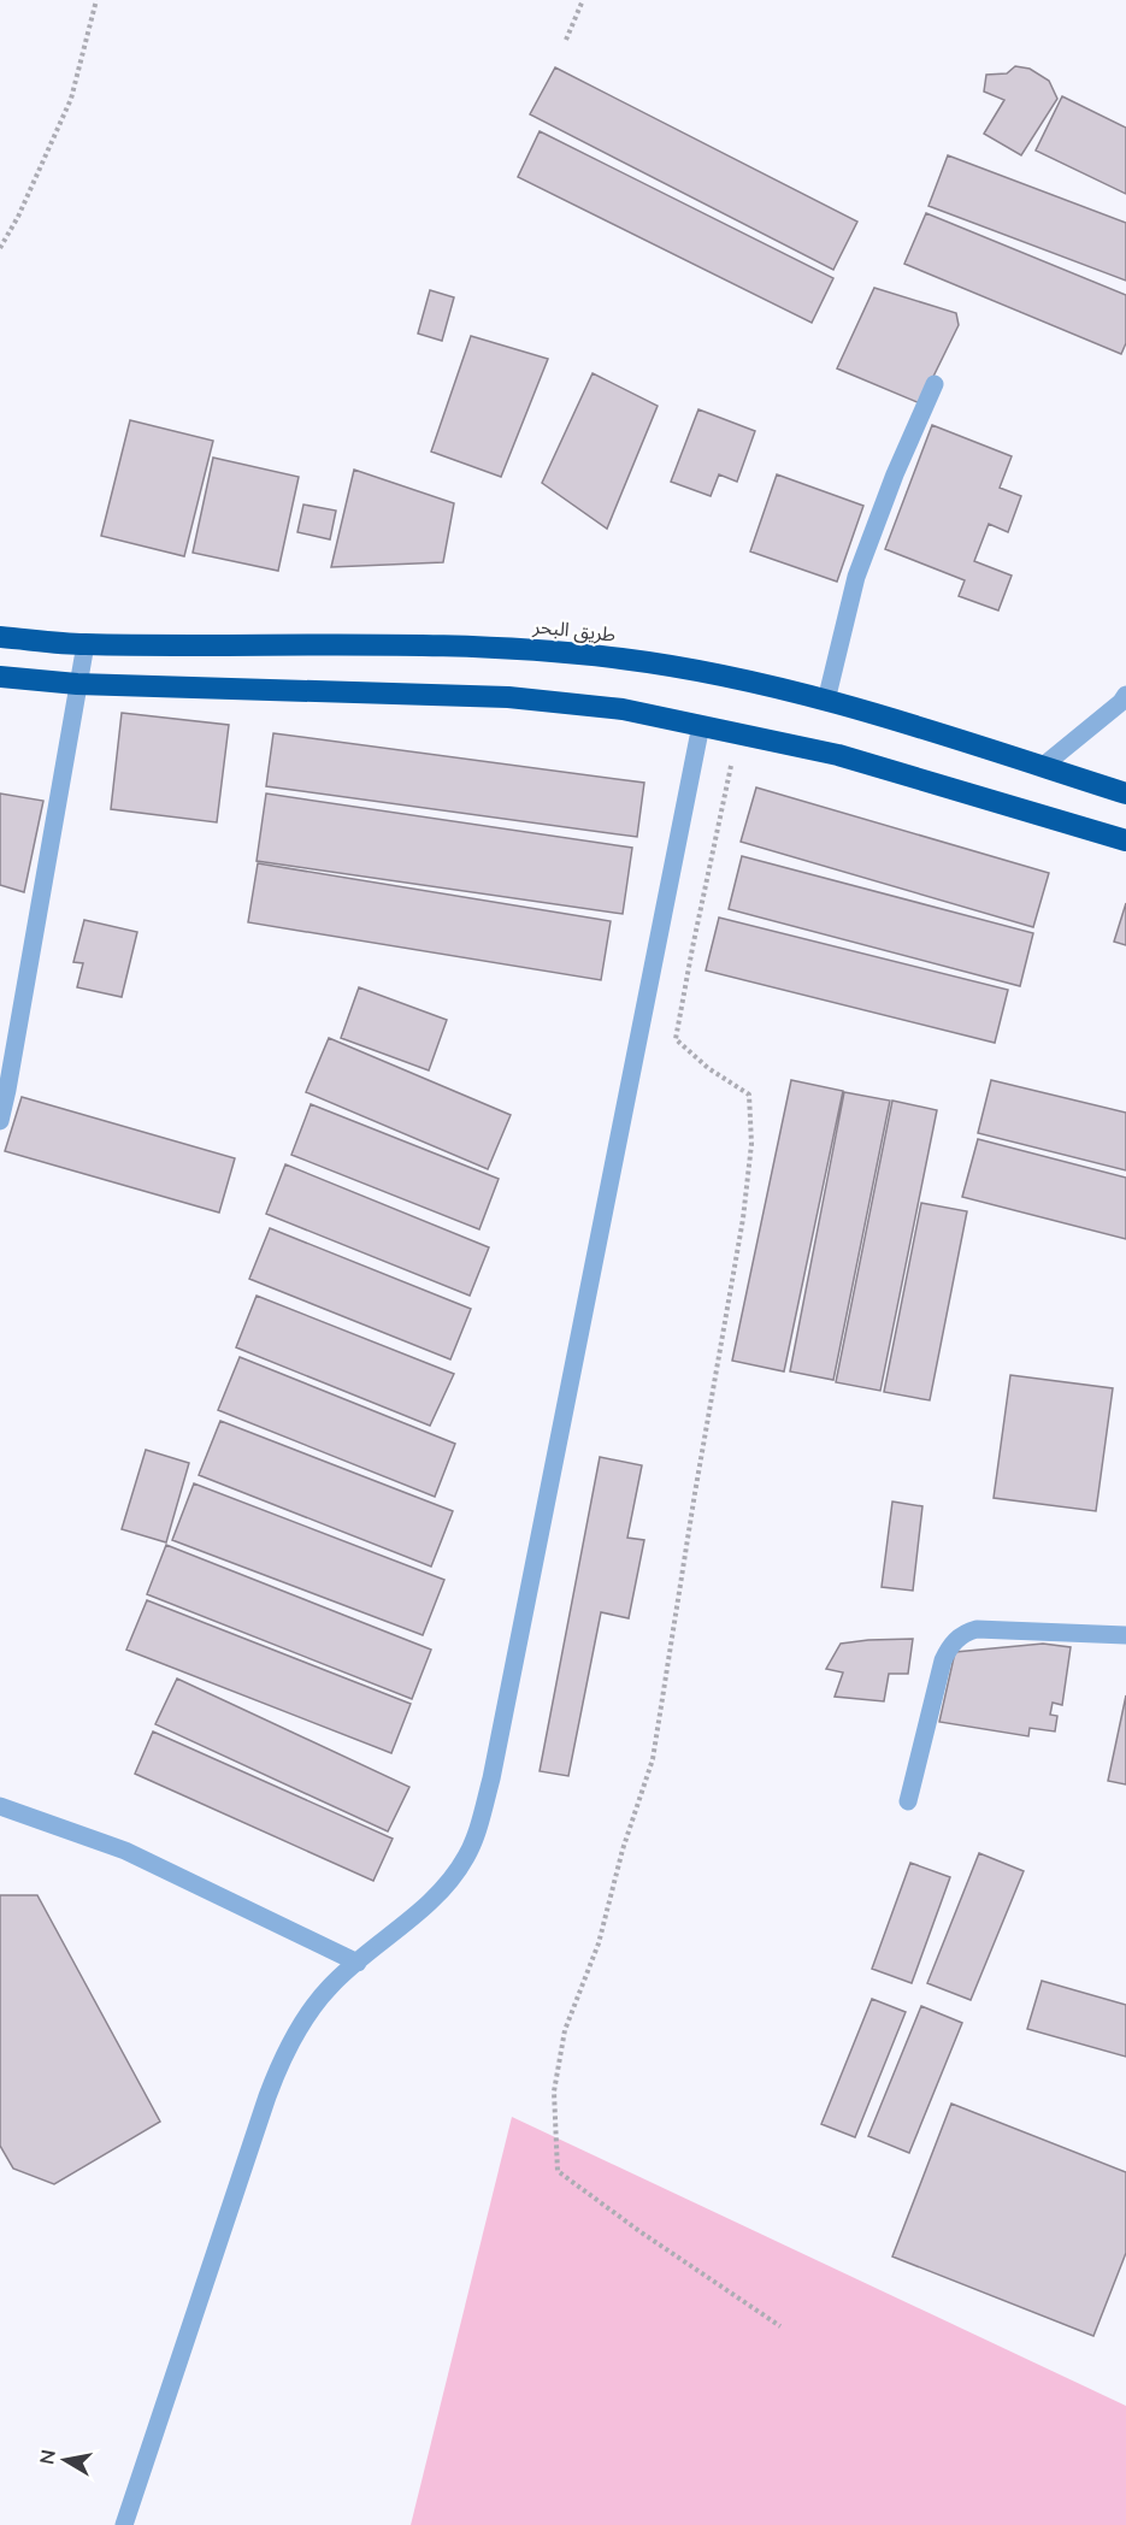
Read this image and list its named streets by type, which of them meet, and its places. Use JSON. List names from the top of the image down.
{
  "streets": {
    "highway": ["طريق البحر"]
  },
  "north": "left"
}
